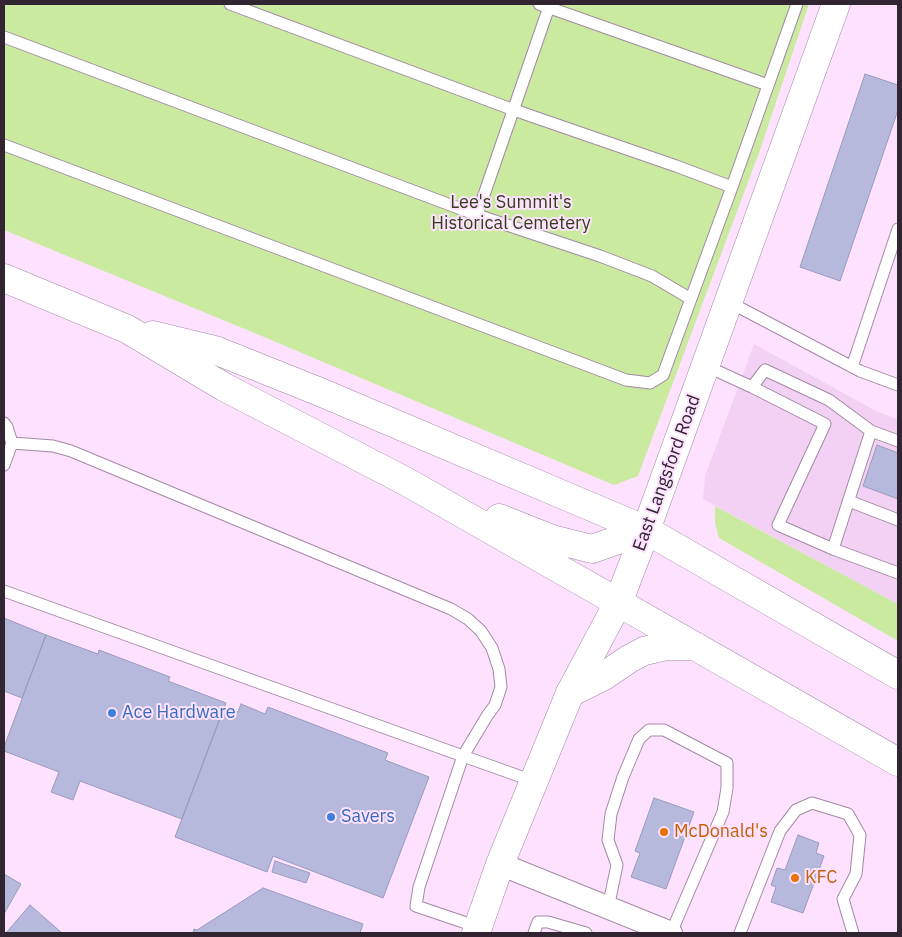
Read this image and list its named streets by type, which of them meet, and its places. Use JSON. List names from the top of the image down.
{
  "streets": {
    "main road": ["East Langsford Road"]
  },
  "parks": ["Lee's Summit's Historical Cemetery"],
  "places": [
    "Ace Hardware",
    "Savers",
    "McDonald's",
    "KFC"
  ]
}
